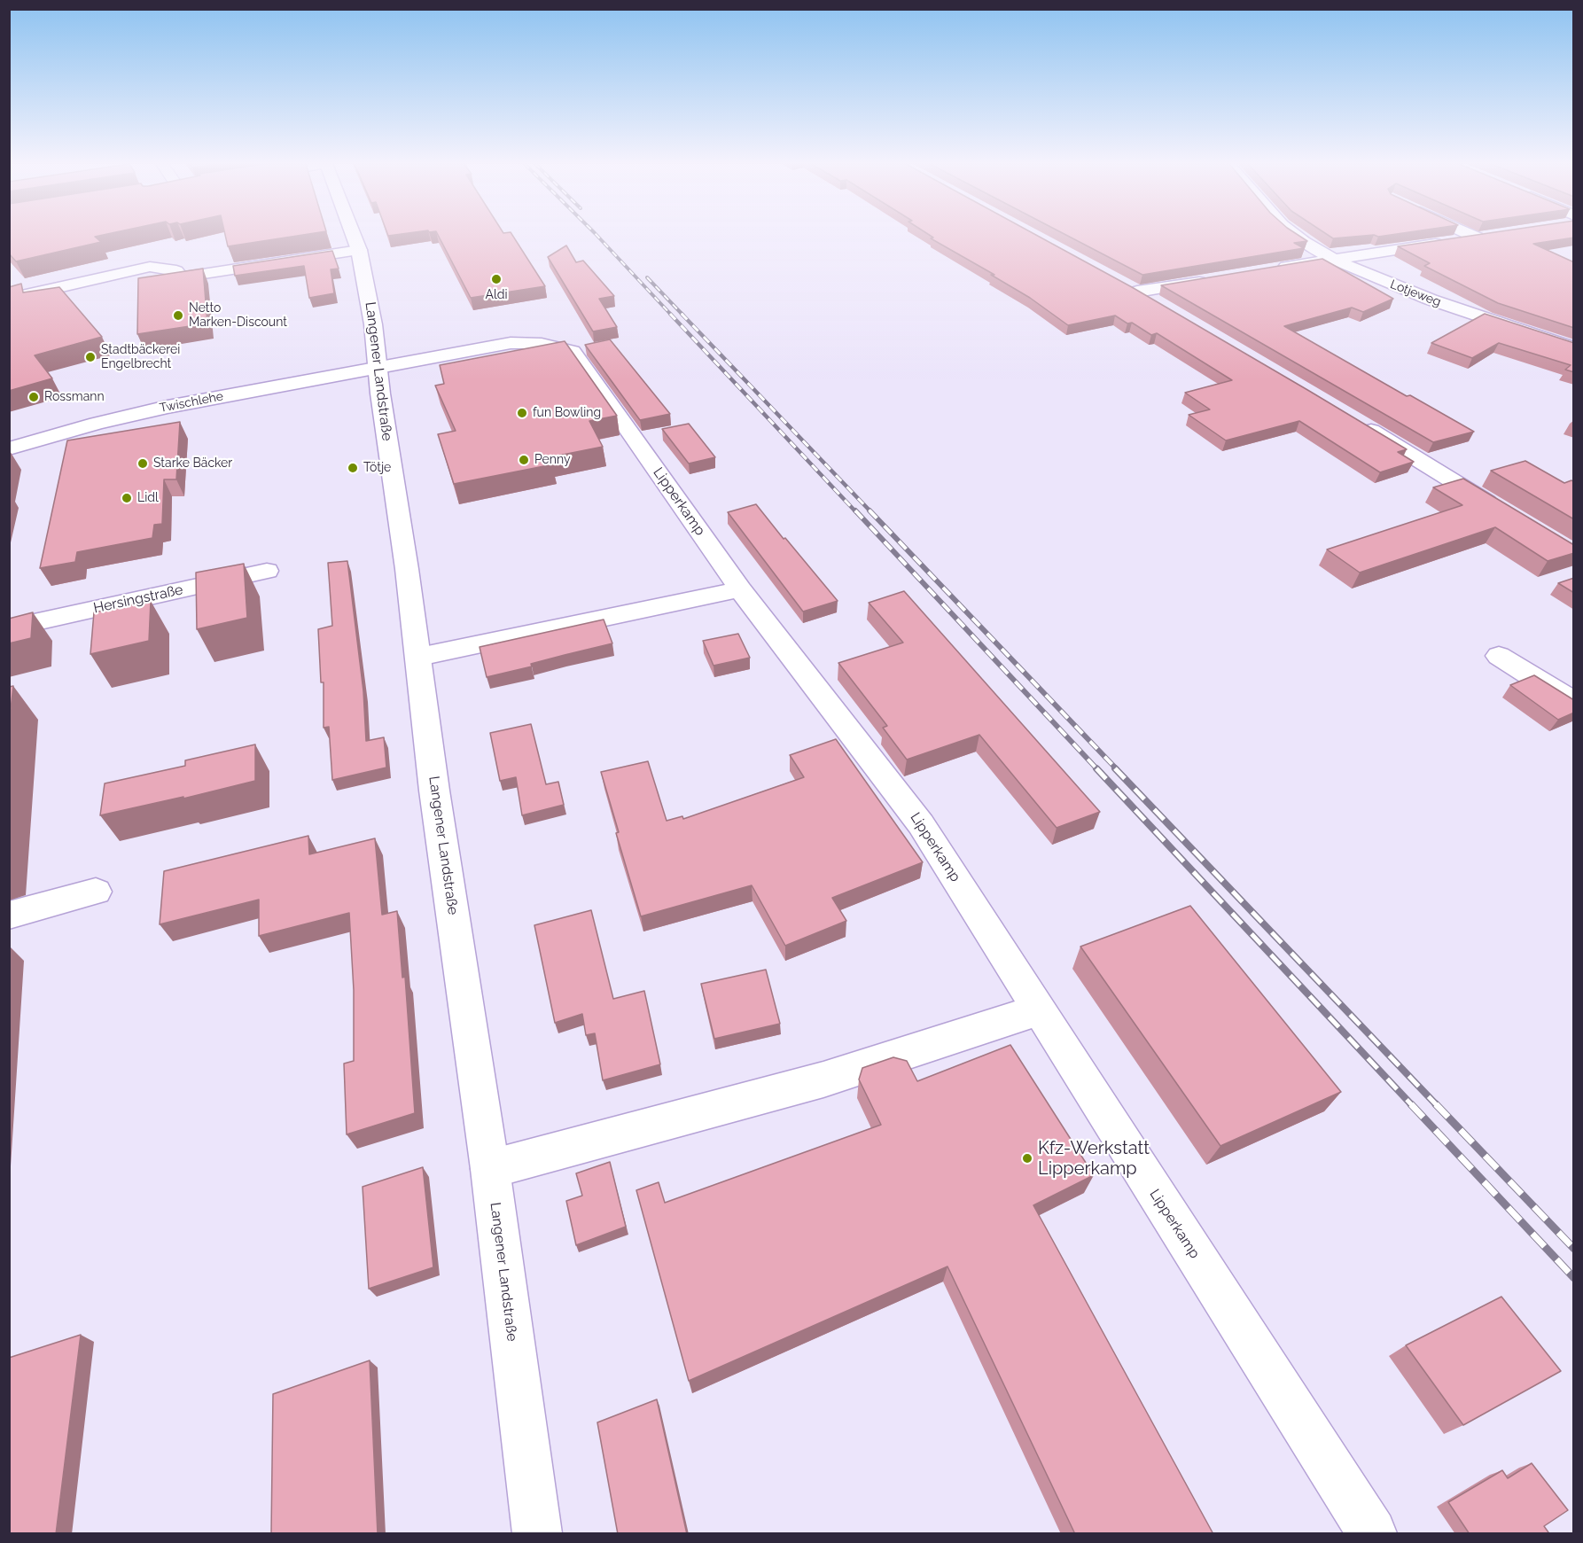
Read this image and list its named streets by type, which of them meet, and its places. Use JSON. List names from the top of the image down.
{
  "streets": {
    "street": [
      "Lotjeweg",
      "Langener Landstraße",
      "Twischlehe",
      "Lipperkamp",
      "Hersingstraße"
    ]
  },
  "crossings": [
    ["Langener Landstraße", "Twischlehe"],
    ["Langener Landstraße", "Lipperkamp"],
    ["Twischlehe", "Lipperkamp"]
  ],
  "places": [
    "Aldi",
    "Netto Marken-Discount",
    "Stadtbäckerei Engelbrecht",
    "Rossmann",
    "fun Bowling",
    "Penny",
    "Starke Bäcker",
    "Tötje",
    "Lidl",
    "Kfz-Werkstatt Lipperkamp"
  ]
}
